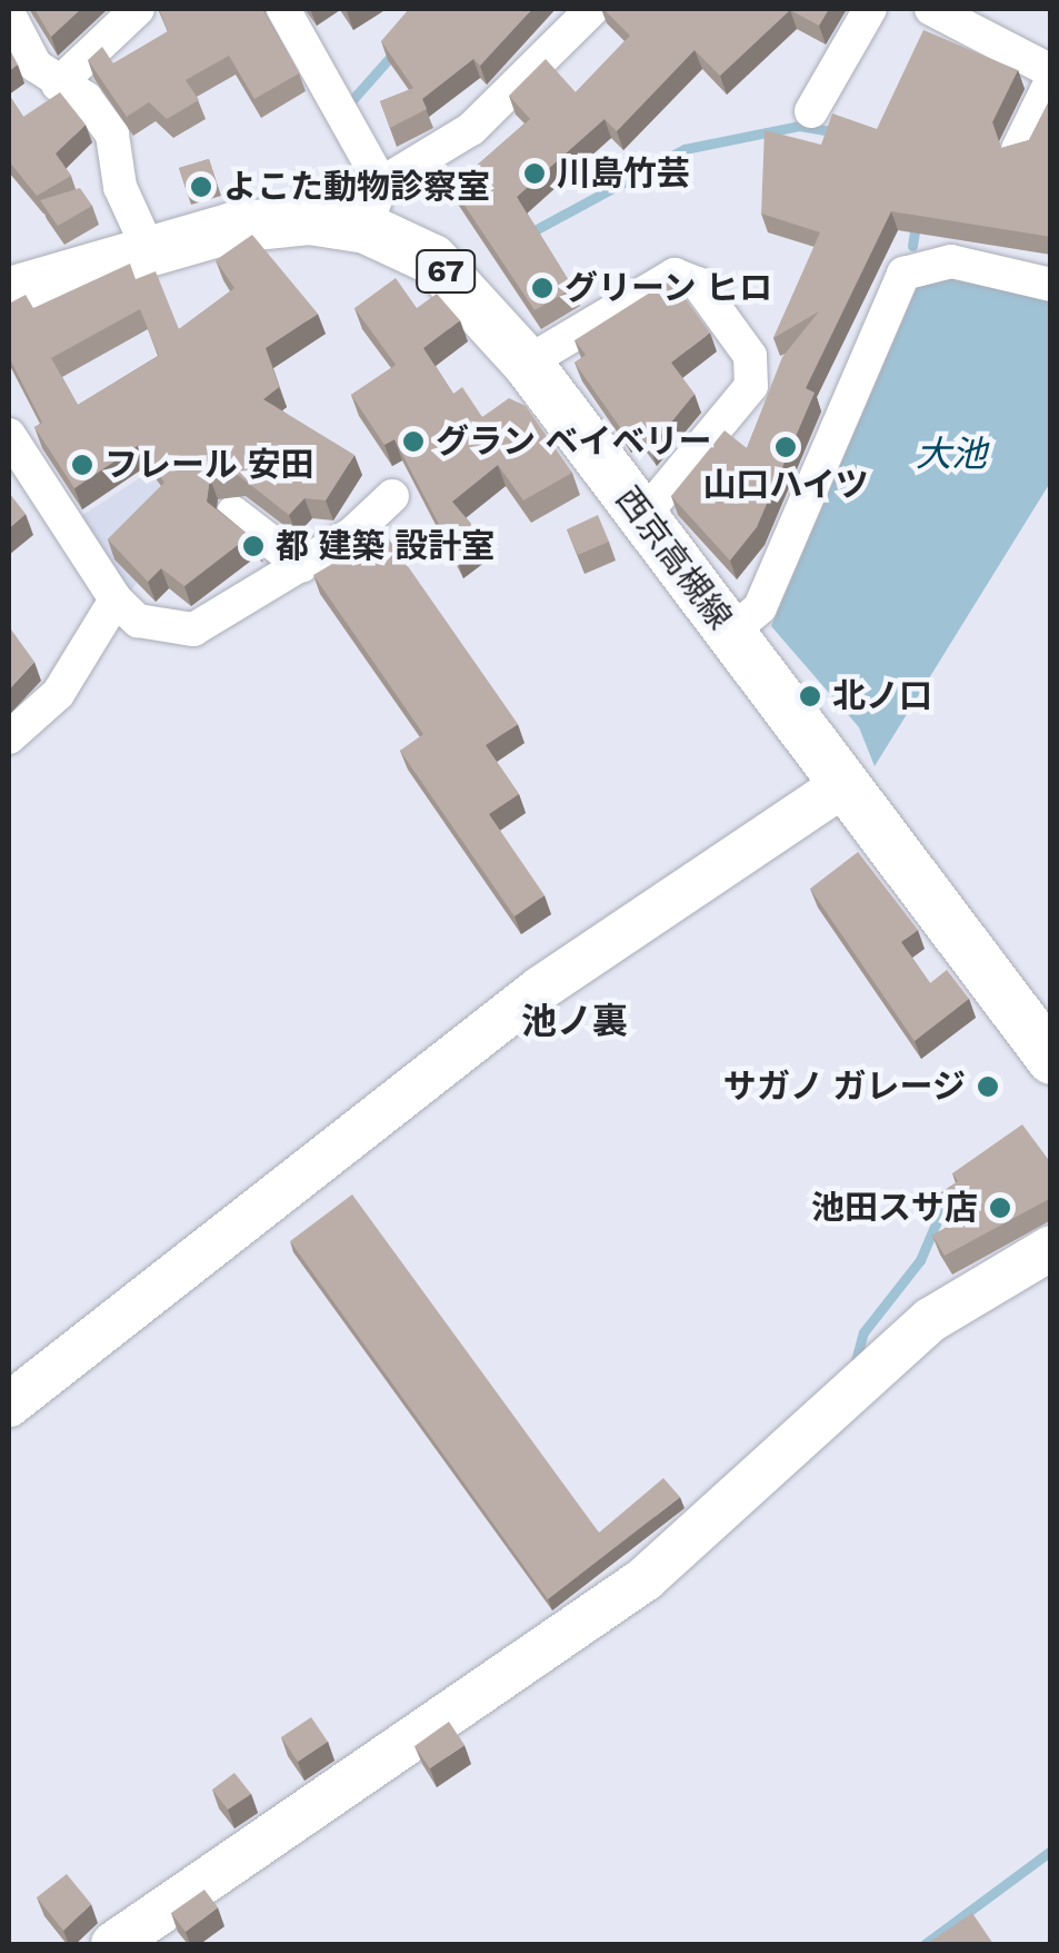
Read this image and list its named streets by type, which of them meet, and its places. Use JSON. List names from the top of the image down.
{
  "streets": {
    "main road": ["67", "西京高槻線"]
  },
  "districts": ["池ノ裏"],
  "water": ["大池"],
  "places": [
    "川島竹芸",
    "よこた動物診察室",
    "グリーン ヒロ",
    "グラン ベイベリー",
    "山口ハイツ",
    "フレール 安田",
    "都 建築 設計室",
    "北ノ口",
    "サガノ ガレージ",
    "池田スサ店"
  ]
}
